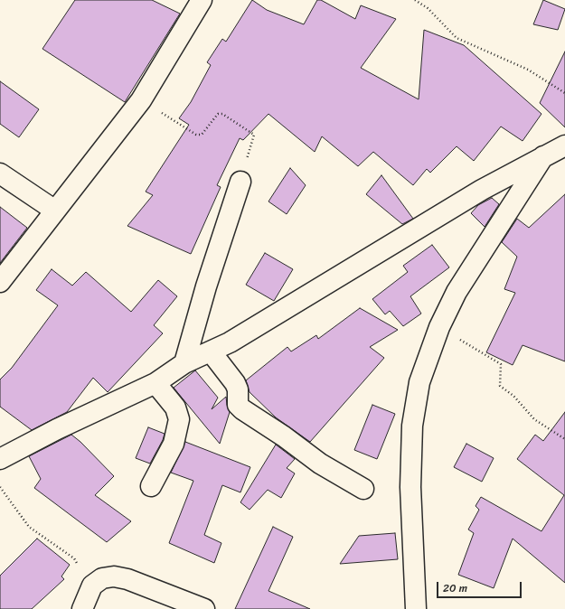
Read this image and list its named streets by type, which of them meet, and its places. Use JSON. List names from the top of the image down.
{
  "scale_bar": "20 m"
}
